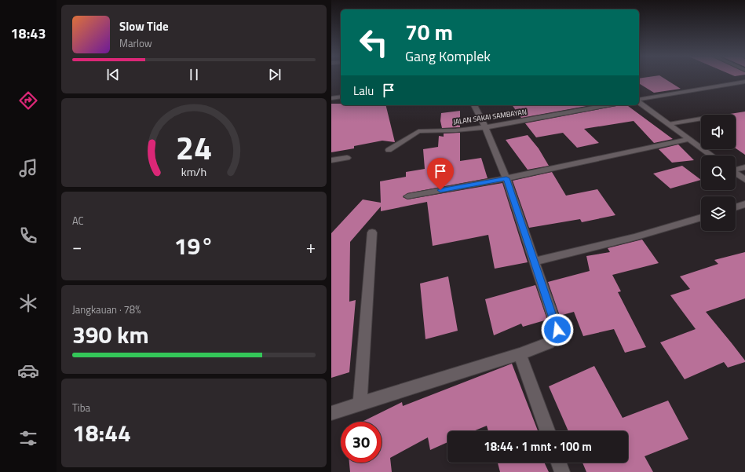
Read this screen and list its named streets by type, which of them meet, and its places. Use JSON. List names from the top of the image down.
{
  "streets": {
    "street": ["JALAN SAKAI SAMBAYAN"]
  },
  "page": {
    "tabs": "18:43",
    "turn": ["70 m", "Gang Komplek"],
    "song": ["Slow Tide", "Marlow"],
    "then": "Lalu",
    "tile": [
      "AC",
      ["Jangkauan · 78%", "390 km"],
      ["Tiba", "18:44"]
    ],
    "heat": ["−", "19°", "+"],
    "limit": "30",
    "trip": "18:44 · 1 mnt · 100 m",
    "gauge": ["24", "km/h"]
  }
}
